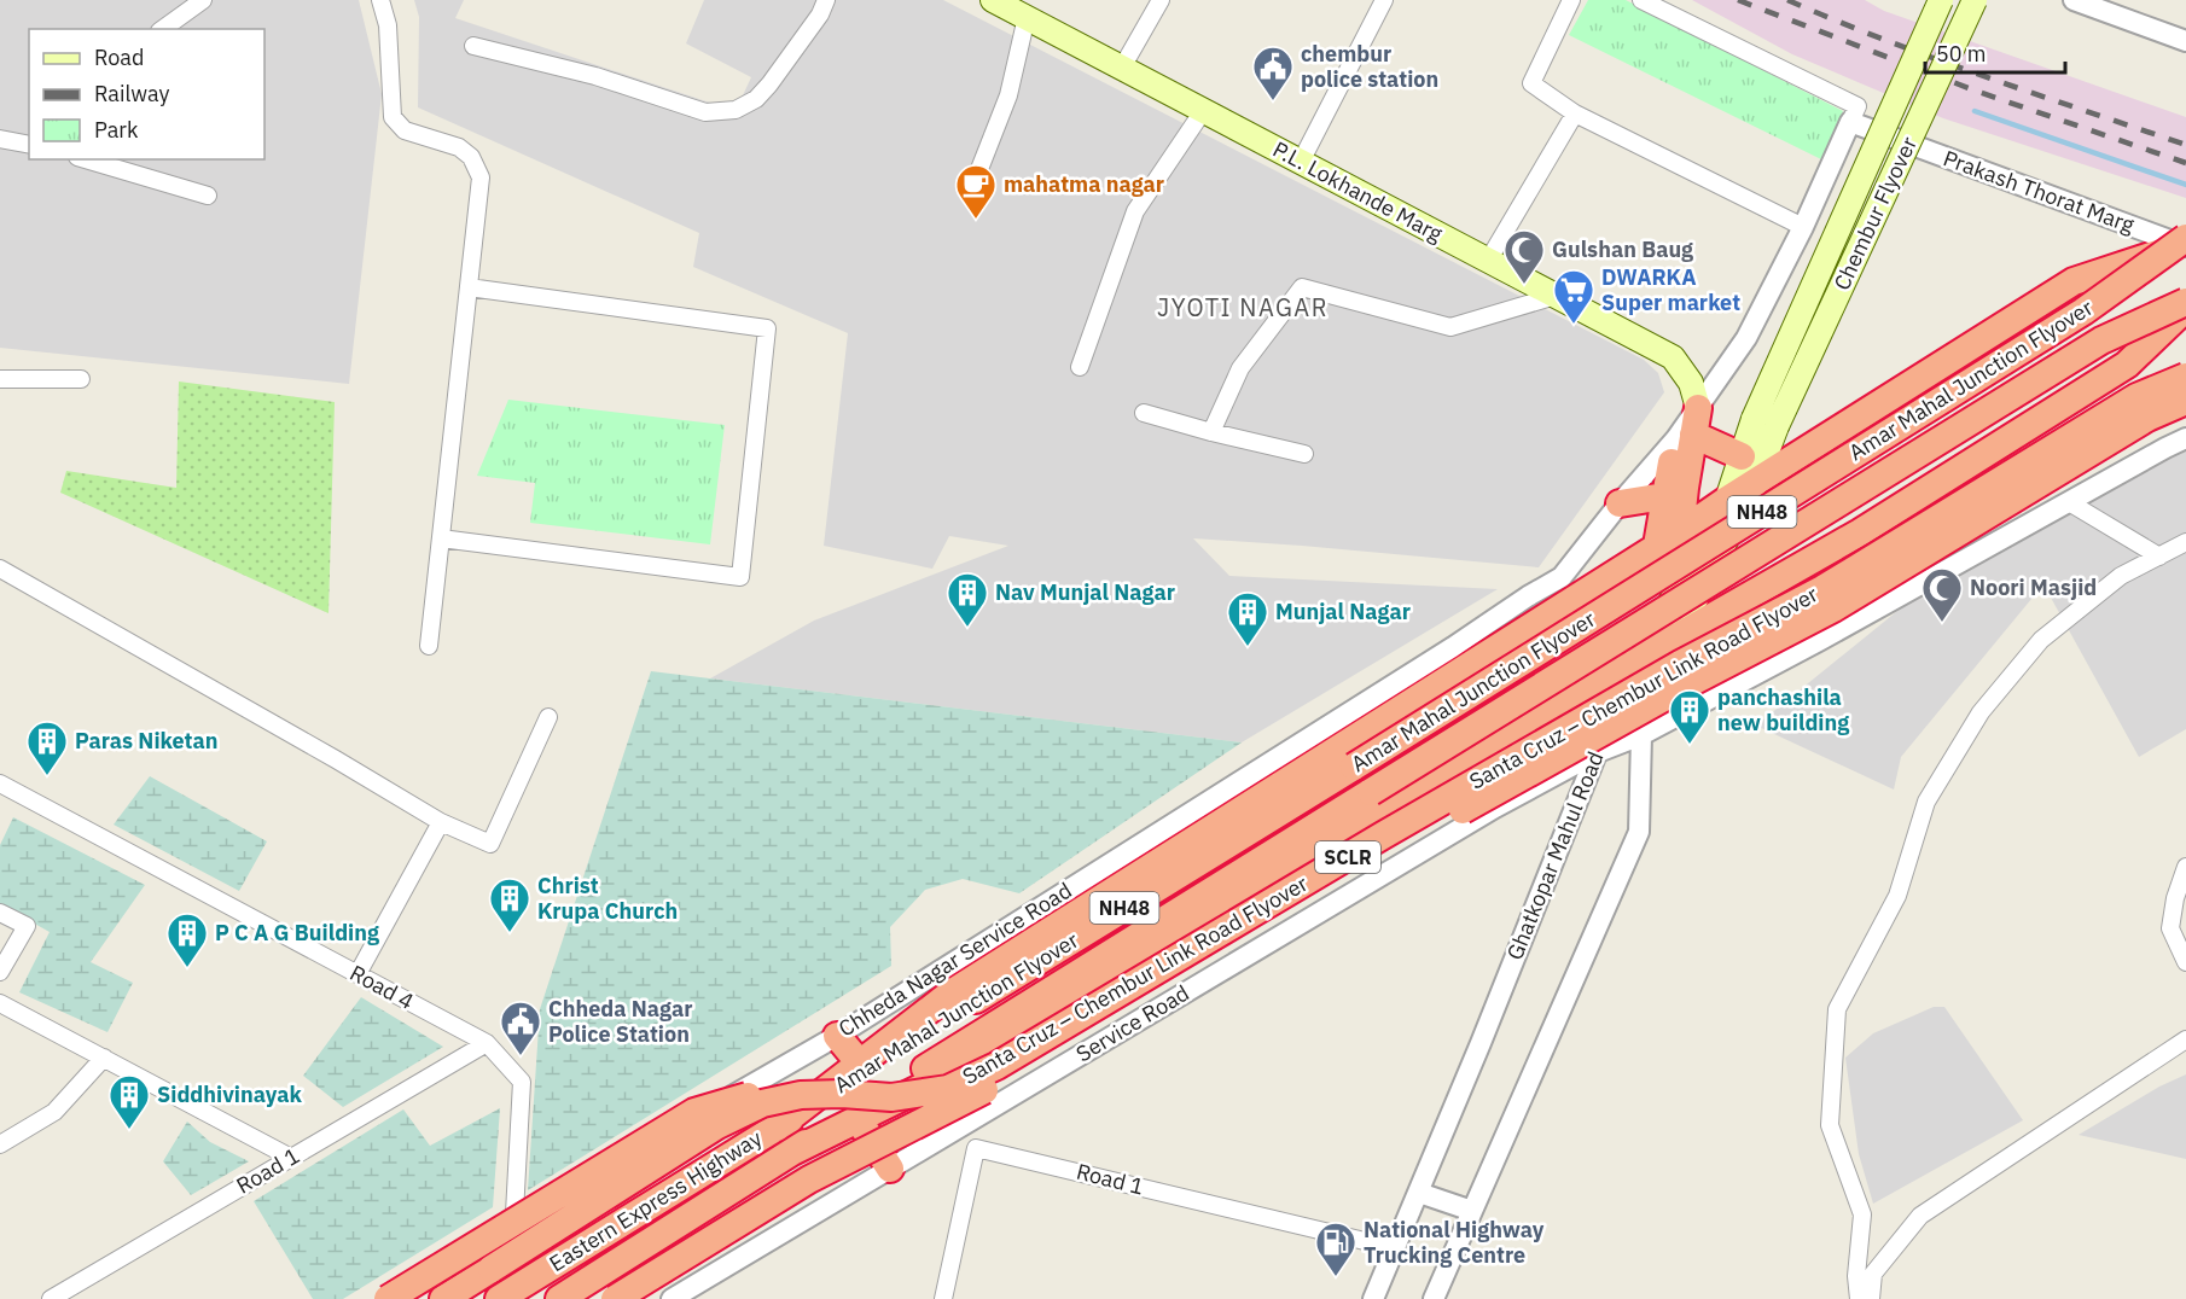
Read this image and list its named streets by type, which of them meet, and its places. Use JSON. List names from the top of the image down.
{
  "streets": {
    "highway": [
      "Amar Mahal Junction Flyover",
      "NH48",
      "Santa Cruz – Chembur Link Road Flyover",
      "SCLR",
      "Eastern Express Highway"
    ],
    "main road": ["P.L. Lokhande Marg", "Chembur Flyover", "Ghatkopar Mahul Road"],
    "street": [
      "Prakash Thorat Marg",
      "Chheda Nagar Service Road",
      "Road 4",
      "Service Road",
      "Road 1"
    ]
  },
  "crossings": [
    ["Prakash Thorat Marg", "Amar Mahal Junction Flyover"],
    ["Chembur Flyover", "Ghatkopar Mahul Road"],
    ["Amar Mahal Junction Flyover", "Eastern Express Highway"],
    ["Ghatkopar Mahul Road", "Service Road"],
    ["Ghatkopar Mahul Road", "Road 1"],
    ["Chheda Nagar Service Road", "Road 4"],
    ["Road 4", "Road 1"]
  ],
  "districts": ["JYOTI NAGAR"],
  "places": {
    "public building": ["chembur police station", "Chheda Nagar Police Station"],
    "cafe": ["mahatma nagar"],
    "mosque": ["Gulshan Baug", "Noori Masjid"],
    "supermarket": ["DWARKA Super market"],
    "building": [
      "Nav Munjal Nagar",
      "Munjal Nagar",
      "panchashila new building",
      "Paras Niketan",
      "Christ Krupa Church",
      "P C A G Building",
      "Siddhivinayak"
    ],
    "fuel station": ["National Highway Trucking Centre"]
  },
  "legend": ["Road", "Railway", "Park"],
  "scale_bar": "50 m"
}
